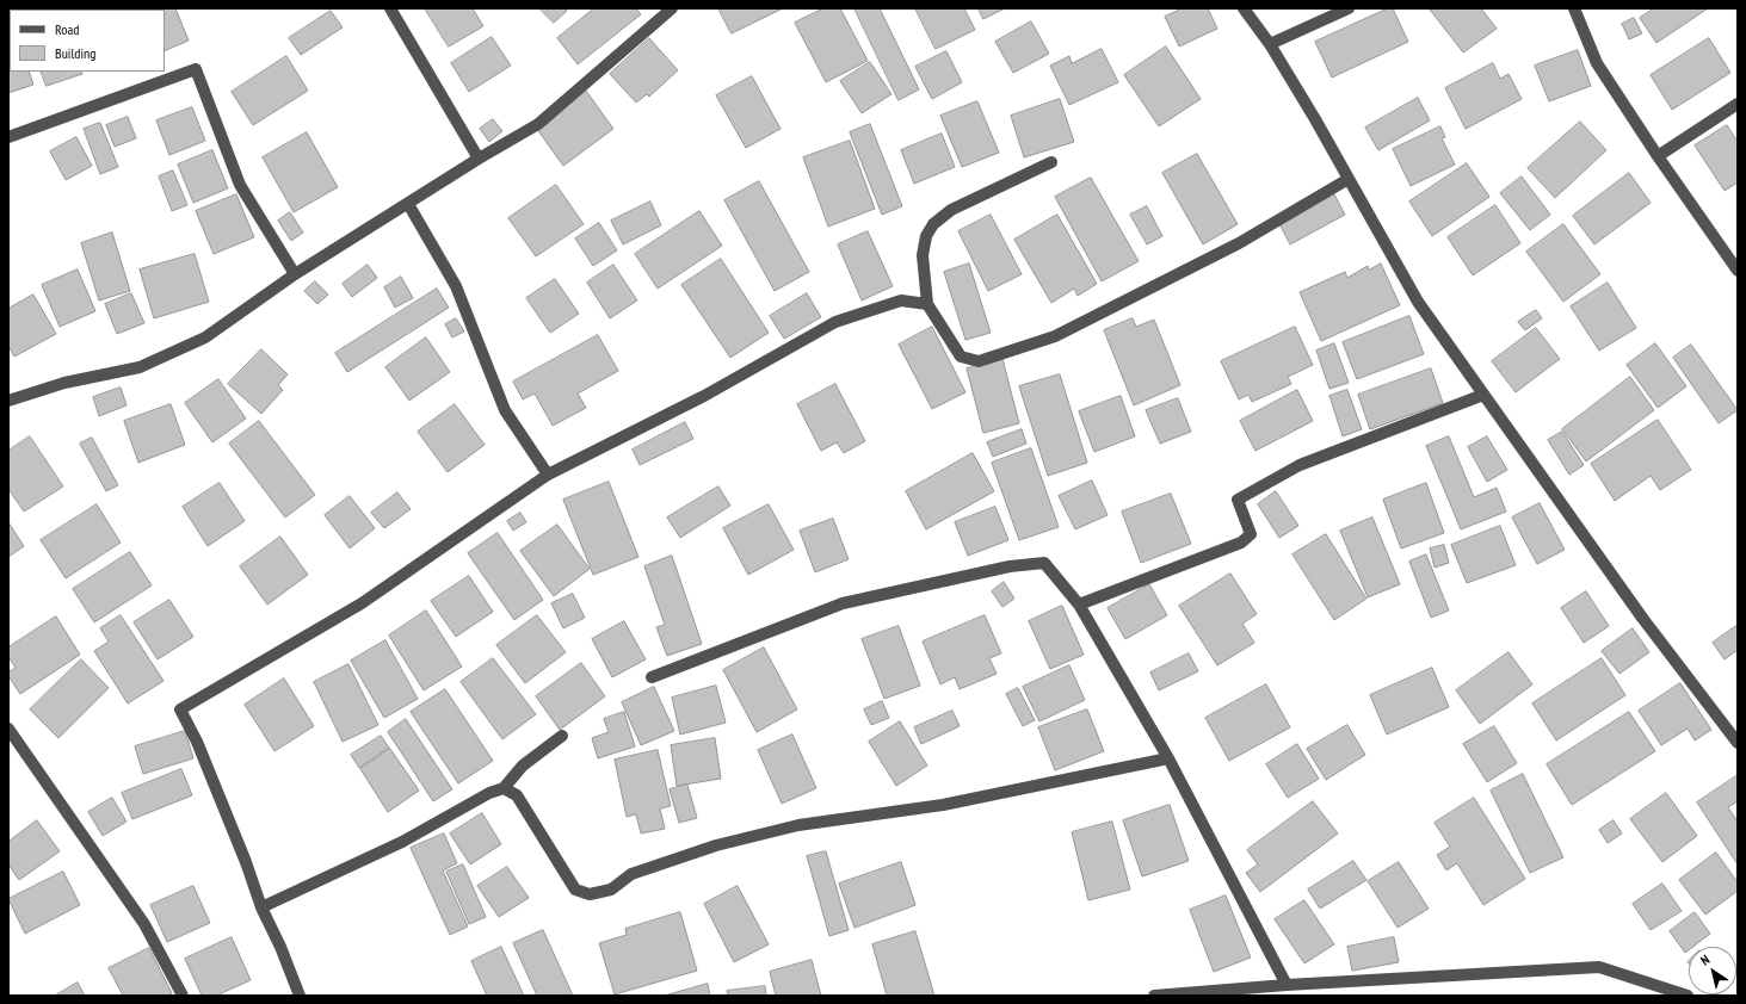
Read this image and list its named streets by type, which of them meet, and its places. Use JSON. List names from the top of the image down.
{
  "legend": ["Road", "Building"],
  "north": "top left"
}
